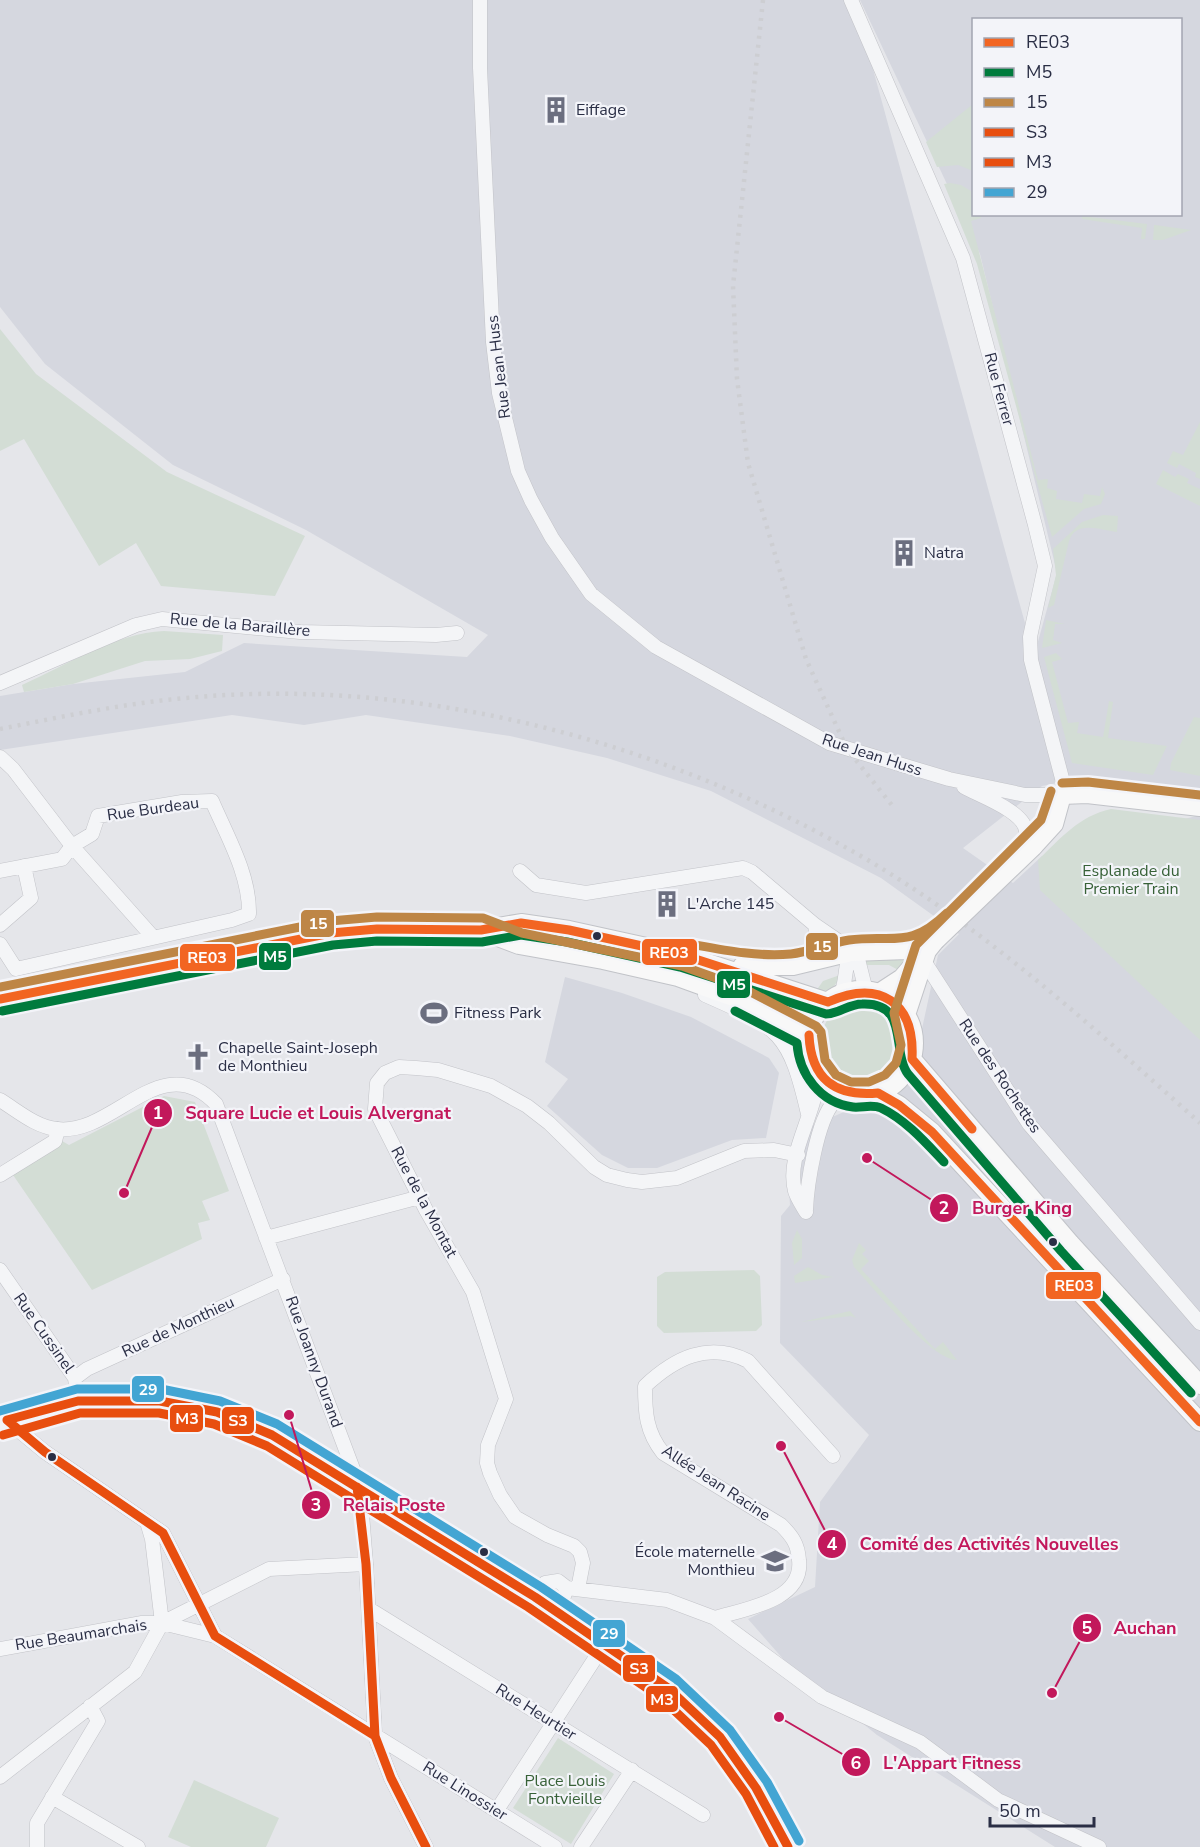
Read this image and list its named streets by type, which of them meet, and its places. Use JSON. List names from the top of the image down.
{
  "streets": {
    "street": [
      "Rue Jean Huss",
      "Rue Ferrer",
      "Rue de la Baraillère",
      "Rue Burdeau",
      "Rue des Rochettes",
      "Rue de la Montat",
      "Rue de Monthieu",
      "Rue Cussinel",
      "Rue Joanny Durand",
      "Allée Jean Racine",
      "Rue Beaumarchais",
      "Rue Heurtier",
      "Rue Linossier"
    ]
  },
  "crossings": [
    ["Rue Jean Huss", "Rue Ferrer"],
    ["Rue de Monthieu", "Rue Cussinel"],
    ["Rue de Monthieu", "Rue Joanny Durand"],
    ["Rue Joanny Durand", "Rue Heurtier"],
    ["Rue Joanny Durand", "Rue Linossier"]
  ],
  "parks": ["Esplanade du Premier Train", "Place Louis Fontvieille"],
  "places": {
    "building": ["Eiffage", "Natra", "L'Arche 145"],
    "sports": ["Fitness Park"],
    "church": ["Chapelle Saint-Joseph de Monthieu"],
    "other": [
      "Burger King",
      "Square Lucie et Louis Alvergnat",
      "Relais Poste",
      "Comité des Activités Nouvelles",
      "Auchan",
      "L'Appart Fitness"
    ],
    "school or university": ["École maternelle Monthieu"]
  },
  "lines": [
    "transit line 15",
    "transit line RE03",
    "transit line M5",
    "transit line 29",
    "transit line S3",
    "transit line M3"
  ],
  "legend": [
    "RE03",
    "M5",
    "15",
    "S3",
    "M3",
    "29"
  ],
  "scale_bar": "50 m"
}
